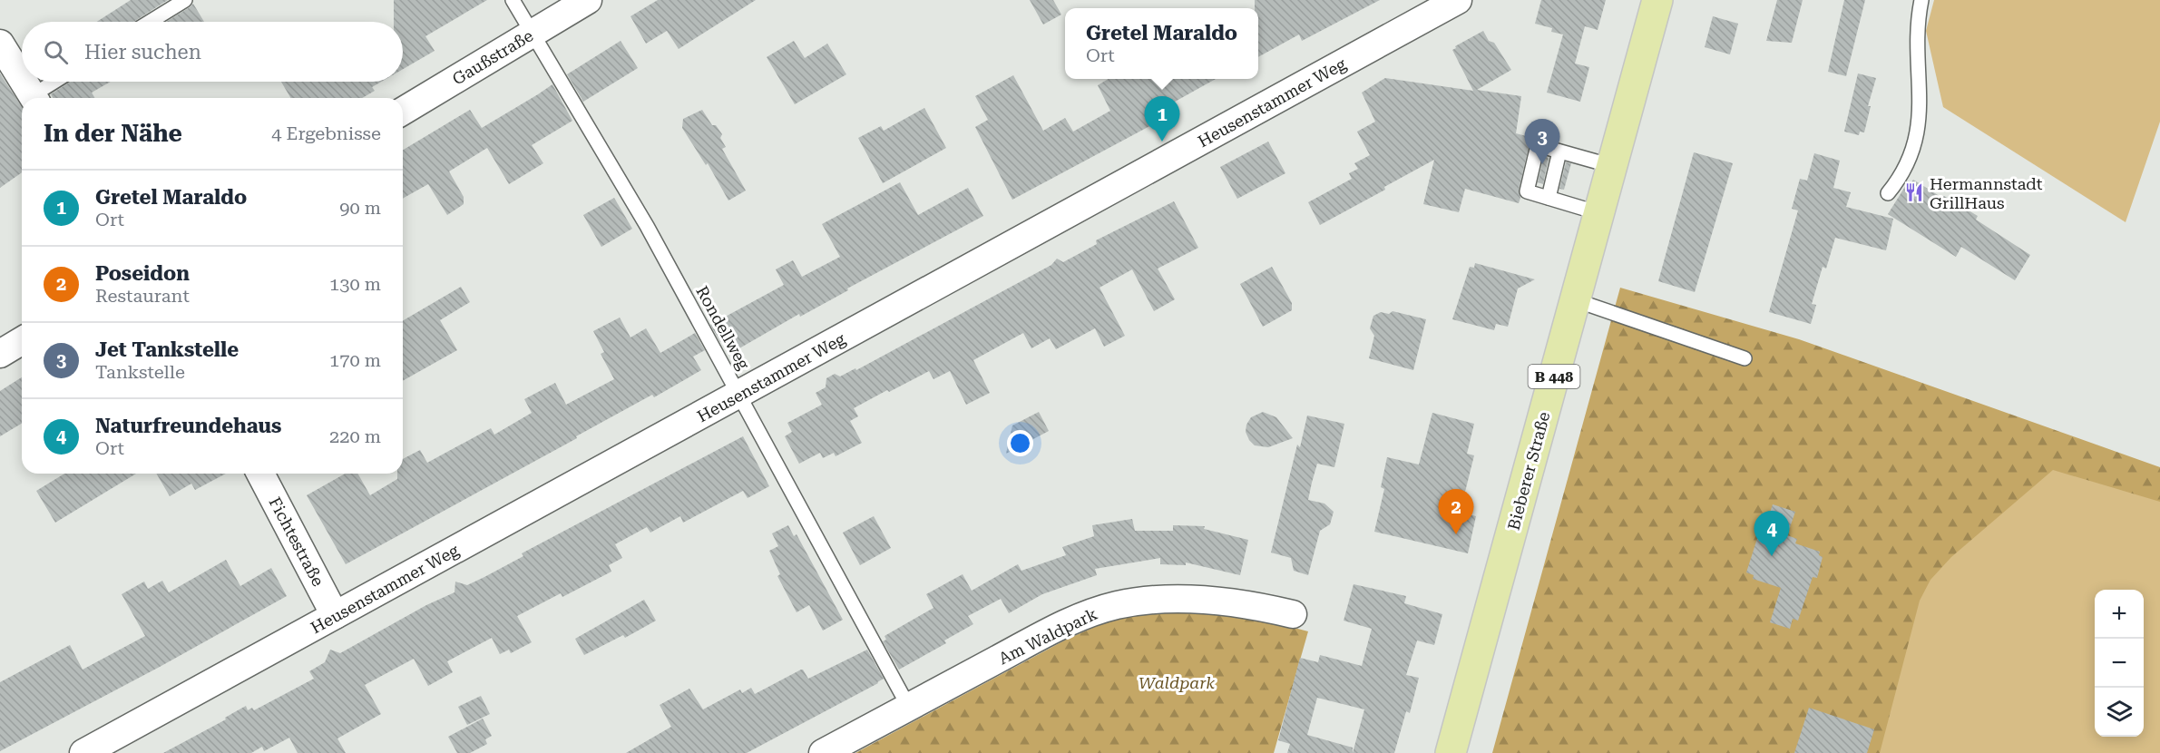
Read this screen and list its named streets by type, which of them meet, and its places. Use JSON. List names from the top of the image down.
{
  "streets": {
    "main road": ["B 448", "Bieberer Straße"],
    "street": [
      "Gaußstraße",
      "Heusenstammer Weg",
      "Fichtestraße",
      "Am Waldpark"
    ],
    "lane": ["Rondellweg"]
  },
  "crossings": [
    ["Gaußstraße", "Rondellweg"],
    ["Heusenstammer Weg", "Rondellweg"],
    ["Heusenstammer Weg", "Fichtestraße"],
    ["Rondellweg", "Am Waldpark"]
  ],
  "parks": ["Waldpark"],
  "places": {
    "restaurant": ["Hermannstadt GrillHaus"]
  },
  "page": {
    "popup": ["Gretel Maraldo", "Ort"],
    "search": "Hier suchen",
    "pins": [
      "1",
      "3",
      "2",
      "4"
    ],
    "heading": ["In der Nähe", "4 Ergebnisse"],
    "list": [
      {
        "mark": "1",
        "name": "Gretel Maraldo",
        "note": "Ort",
        "value": "90 m"
      },
      {
        "mark": "2",
        "name": "Poseidon",
        "note": "Restaurant",
        "value": "130 m"
      },
      {
        "mark": "3",
        "name": "Jet Tankstelle",
        "note": "Tankstelle",
        "value": "170 m"
      },
      {
        "mark": "4",
        "name": "Naturfreundehaus",
        "note": "Ort",
        "value": "220 m"
      }
    ],
    "map_buttons": ["+", "−"]
  }
}
